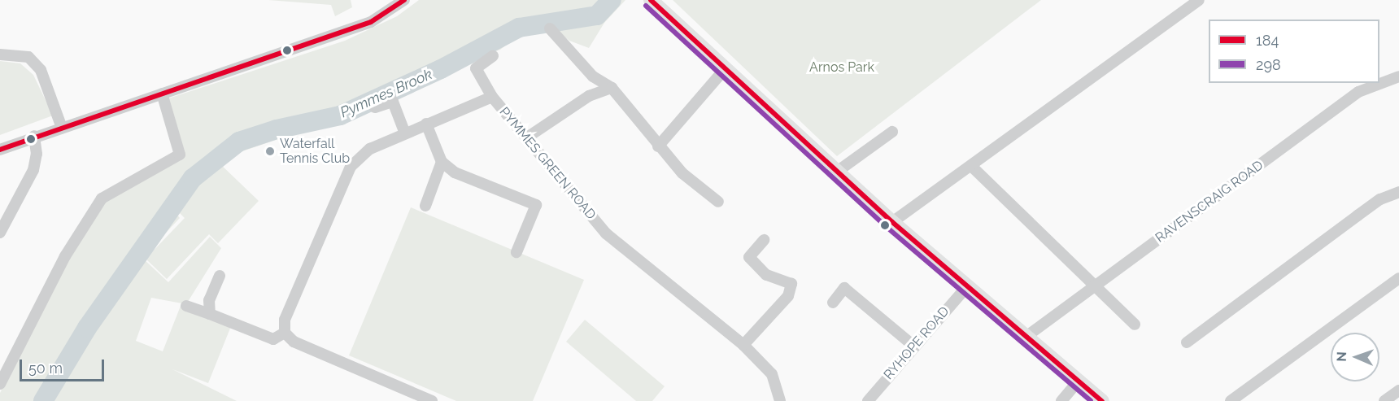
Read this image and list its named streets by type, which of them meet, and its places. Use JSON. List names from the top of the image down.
{
  "streets": {
    "street": ["PYMMES GREEN ROAD", "RAVENSCRAIG ROAD", "RYHOPE ROAD"]
  },
  "water": ["Pymmes Brook"],
  "parks": ["Arnos Park"],
  "places": ["Waterfall Tennis Club"],
  "lines": ["transit line 184", "transit line 298"],
  "legend": ["184", "298"],
  "scale_bar": "50 m",
  "north": "left"
}
